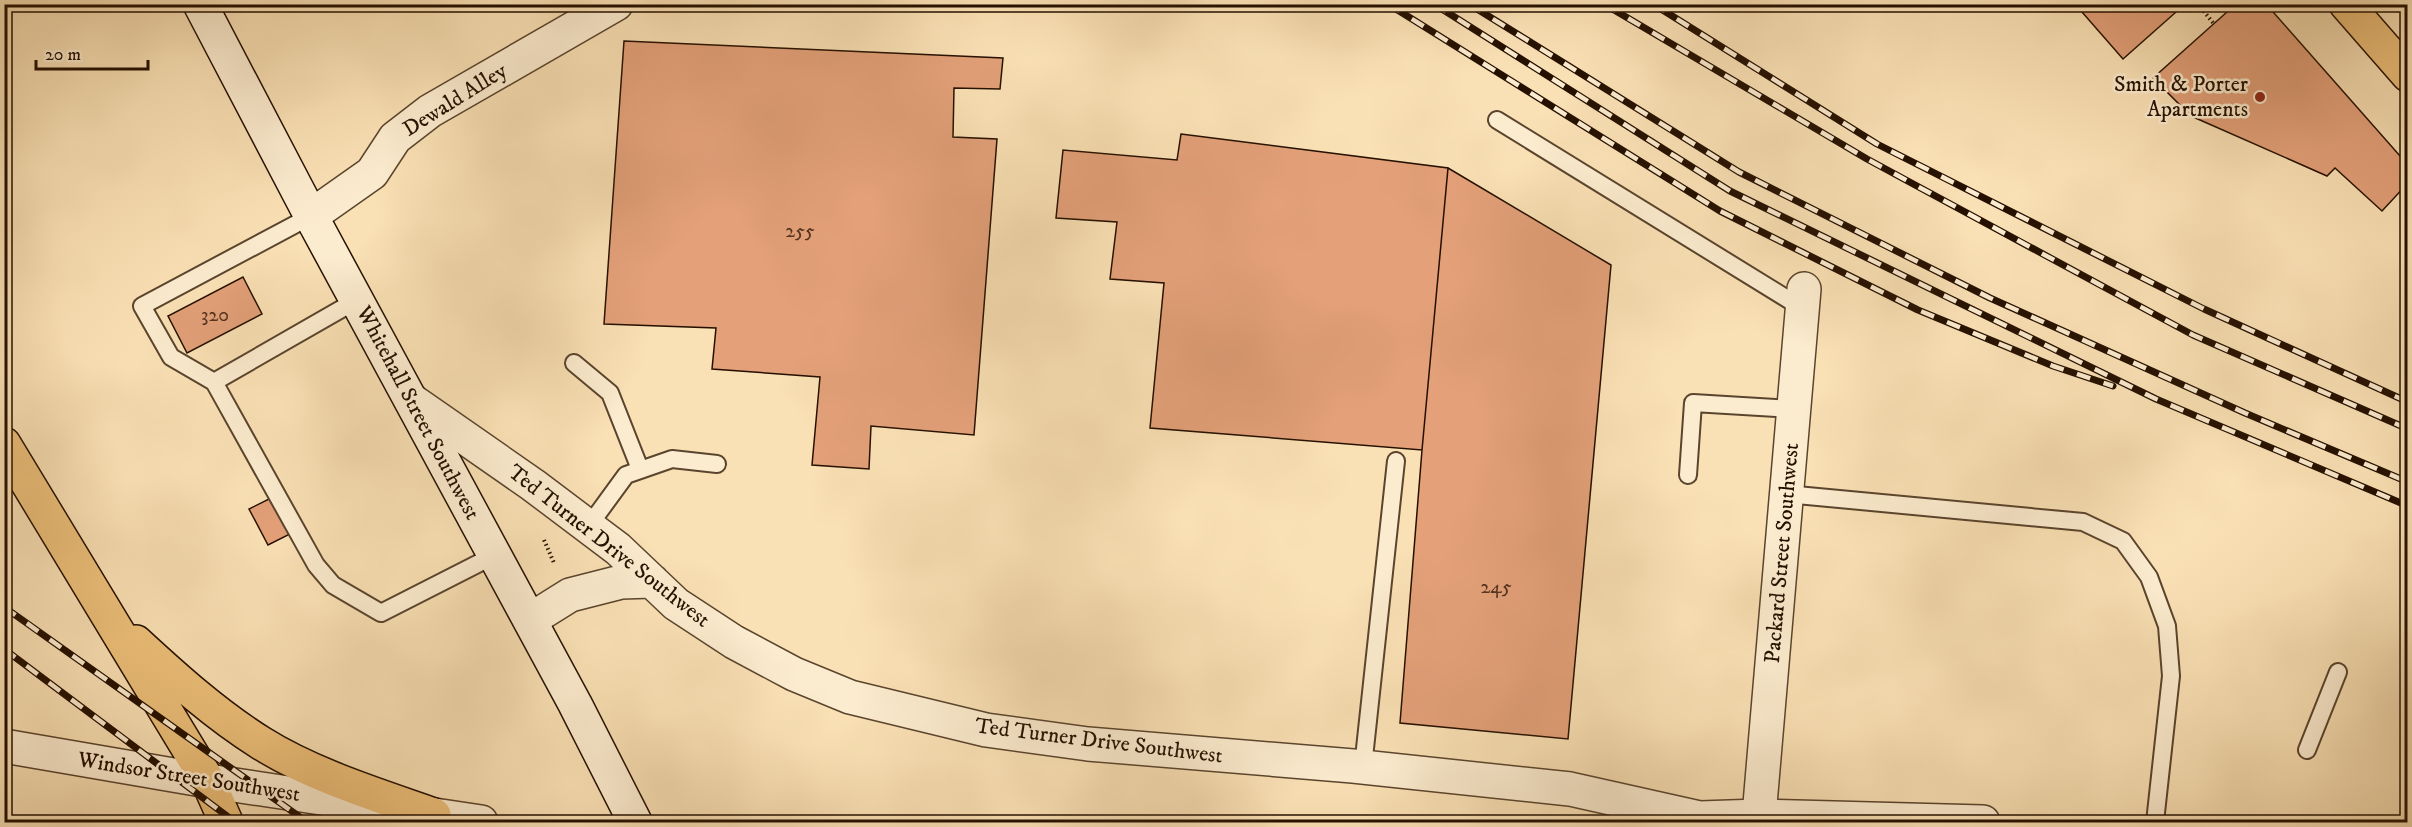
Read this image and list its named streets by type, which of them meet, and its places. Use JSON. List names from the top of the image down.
{
  "streets": {
    "street": [
      "Dewald Alley",
      "Whitehall Street Southwest",
      "Ted Turner Drive Southwest",
      "Packard Street Southwest",
      "Windsor Street Southwest"
    ]
  },
  "crossings": [
    ["Dewald Alley", "Whitehall Street Southwest"],
    ["Whitehall Street Southwest", "Ted Turner Drive Southwest"],
    ["Ted Turner Drive Southwest", "Packard Street Southwest"]
  ],
  "places": ["Smith & Porter Apartments"],
  "house_numbers": ["255", "320", "245"],
  "scale_bar": "20 m"
}
